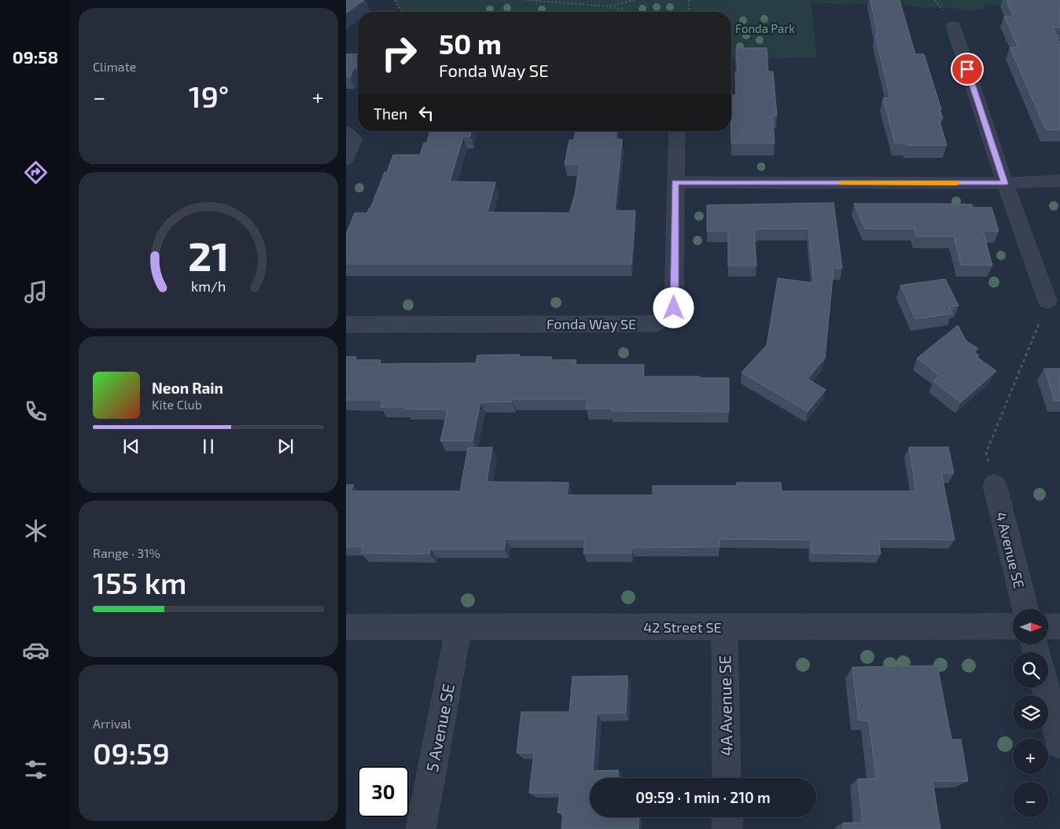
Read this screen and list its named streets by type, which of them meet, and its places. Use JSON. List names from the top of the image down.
{
  "streets": {
    "street": [
      "Fonda Way SE",
      "4 Avenue SE",
      "42 Street SE",
      "4A Avenue SE",
      "5 Avenue SE"
    ]
  },
  "crossings": [
    ["42 Street SE", "4A Avenue SE"],
    ["42 Street SE", "5 Avenue SE"]
  ],
  "parks": ["Fonda Park"],
  "north": "right",
  "page": {
    "tabs": "09:58",
    "tile": [
      "Climate",
      ["Range · 31%", "155 km"],
      ["Arrival", "09:59"]
    ],
    "turn": ["50 m", "Fonda Way SE"],
    "heat": ["−", "19°", "+"],
    "then": "Then",
    "song": ["Neon Rain", "Kite Club"],
    "map_buttons": ["+", "−"],
    "limit": "30",
    "trip": "09:59 · 1 min · 210 m",
    "gauge": ["21", "km/h"]
  }
}
